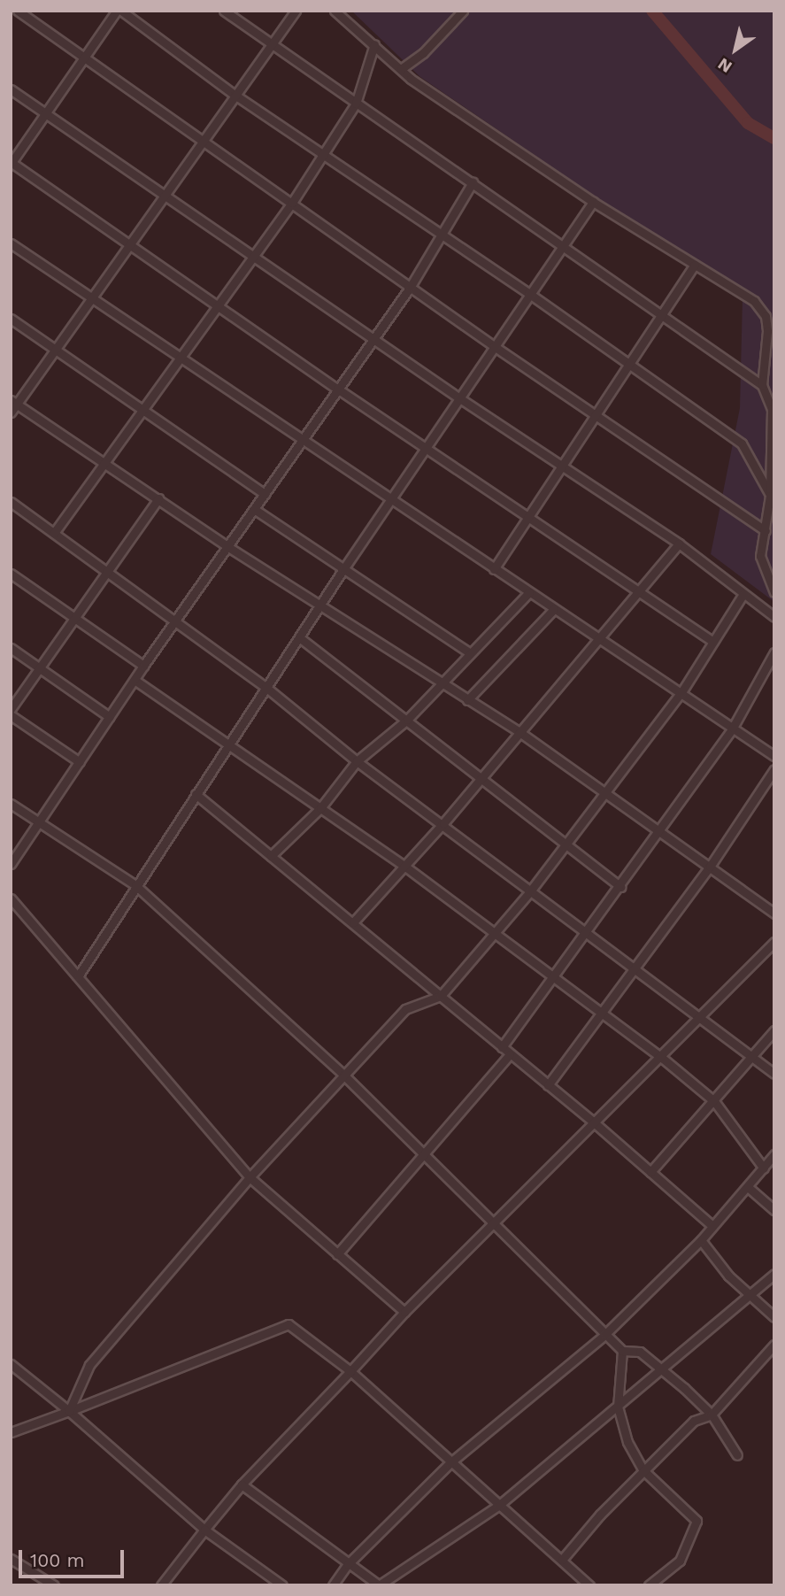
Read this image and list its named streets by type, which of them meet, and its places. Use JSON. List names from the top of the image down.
{
  "scale_bar": "100 m",
  "north": "bottom left"
}
